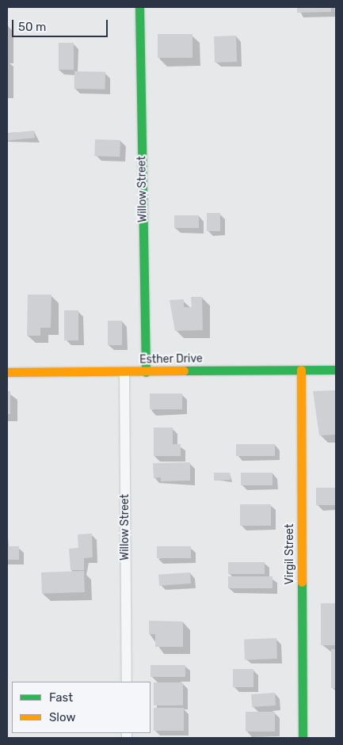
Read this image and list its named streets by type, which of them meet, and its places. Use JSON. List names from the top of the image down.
{
  "streets": {
    "street": ["Willow Street", "Esther Drive", "Virgil Street"]
  },
  "crossings": [
    ["Willow Street", "Esther Drive"],
    ["Esther Drive", "Virgil Street"]
  ],
  "legend": ["Fast", "Slow"],
  "scale_bar": "50 m"
}
